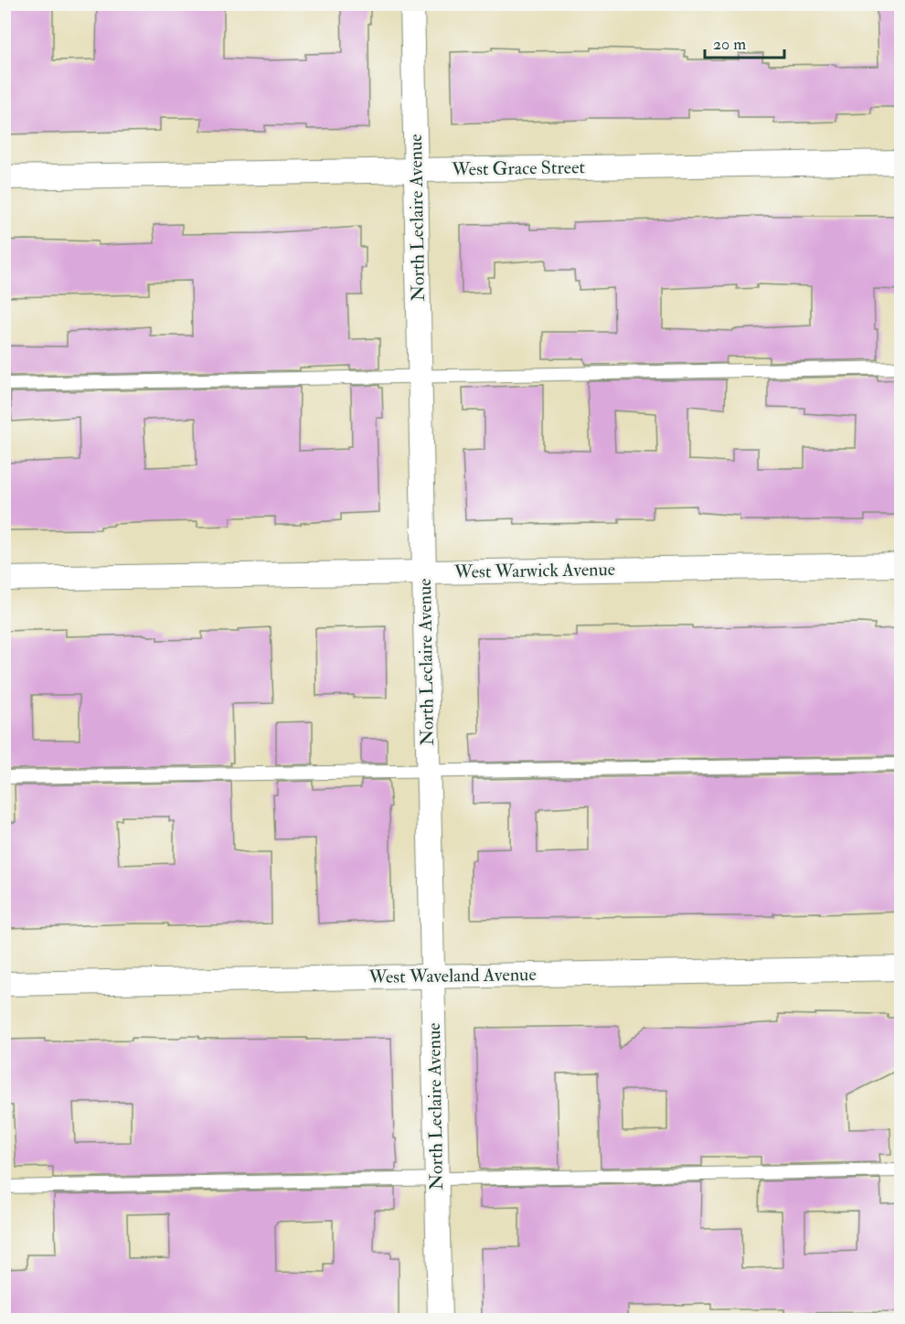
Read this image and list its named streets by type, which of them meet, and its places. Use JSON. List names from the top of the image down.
{
  "streets": {
    "street": [
      "West Grace Street",
      "North Leclaire Avenue",
      "West Warwick Avenue",
      "West Waveland Avenue"
    ]
  },
  "crossings": [
    ["West Grace Street", "North Leclaire Avenue"],
    ["North Leclaire Avenue", "West Warwick Avenue"],
    ["North Leclaire Avenue", "West Waveland Avenue"]
  ],
  "scale_bar": "20 m"
}
